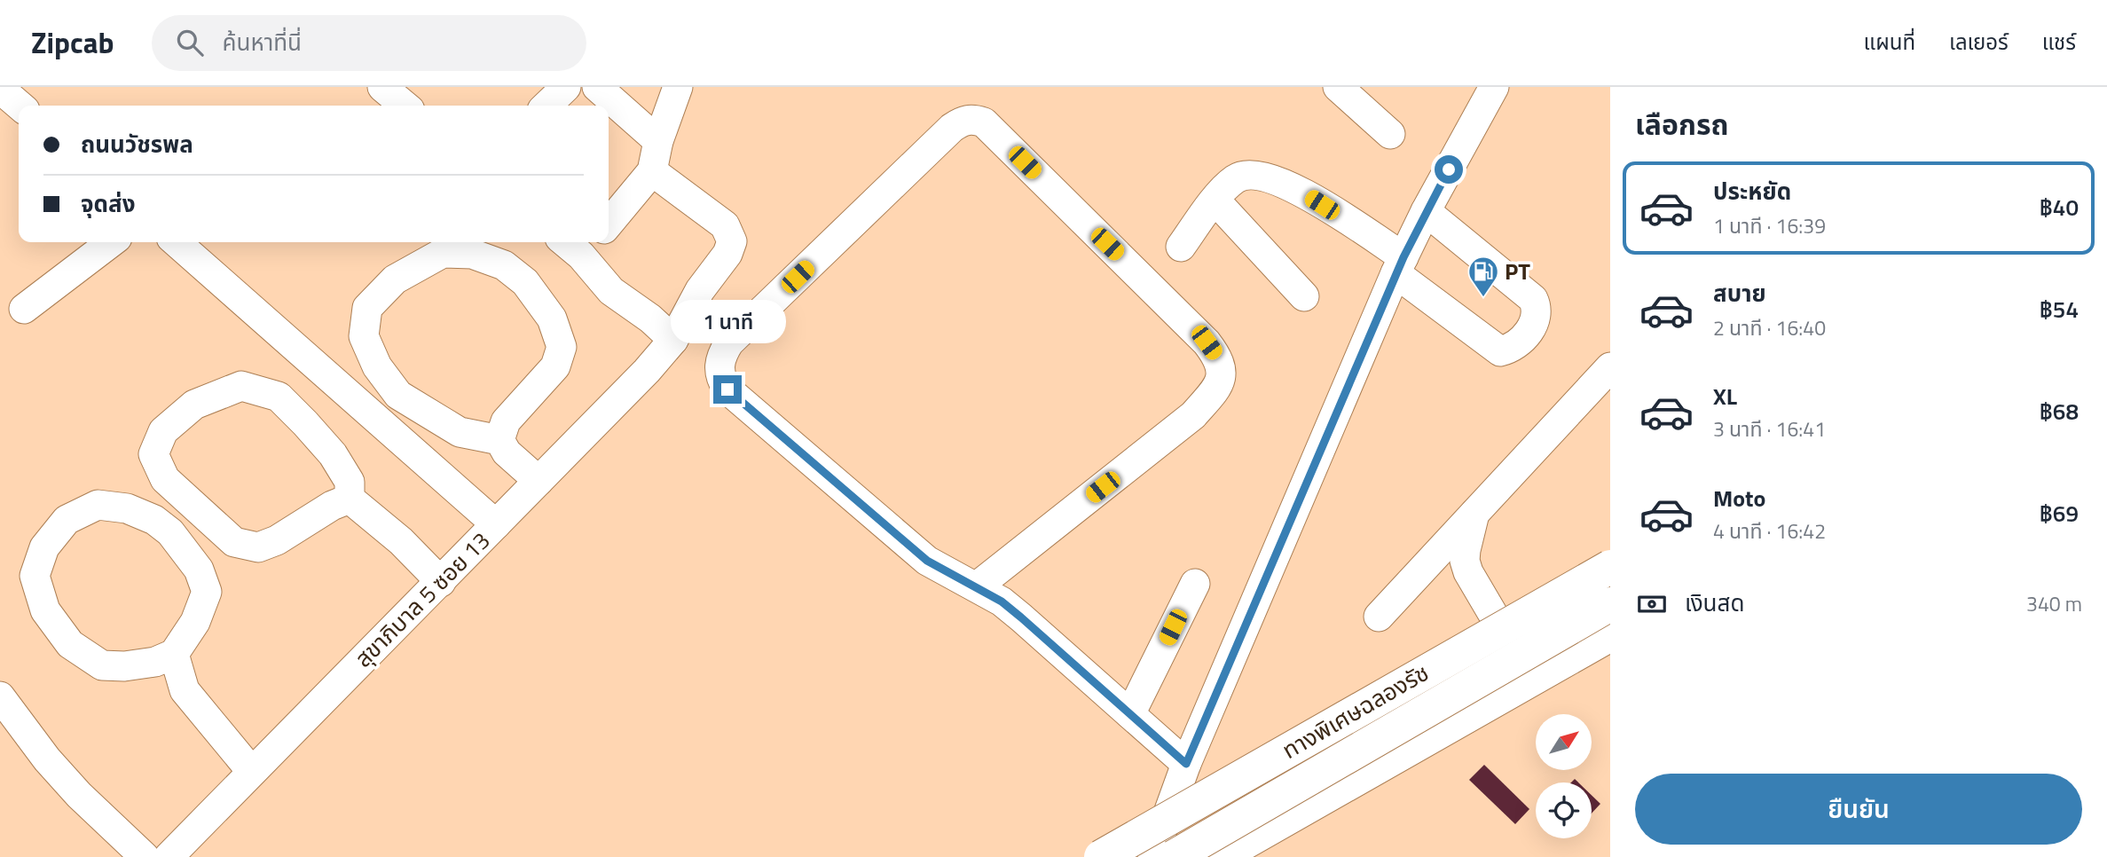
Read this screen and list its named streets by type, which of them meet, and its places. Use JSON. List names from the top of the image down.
{
  "streets": {
    "highway": ["ทางพิเศษฉลองรัช"],
    "street": ["สุขาภิบาล 5 ซอย 13"]
  },
  "places": {
    "fuel station": ["PT"]
  },
  "north": "top right",
  "page": {
    "header": "Zipcab",
    "search": "ค้นหาที่นี่",
    "nav": ["แผนที่", "เลเยอร์", "แชร์"],
    "heading": "เลือกรถ",
    "banner": ["ถนนวัชรพล", "จุดส่ง"],
    "list": [
      {
        "name": "ประหยัด",
        "note": "1 นาที · 16:39",
        "value": "฿40"
      },
      {
        "name": "สบาย",
        "note": "2 นาที · 16:40",
        "value": "฿54"
      },
      {
        "name": "XL",
        "note": "3 นาที · 16:41",
        "value": "฿68"
      },
      {
        "name": "Moto",
        "note": "4 นาที · 16:42",
        "value": "฿69"
      }
    ],
    "bubble": "1 นาที",
    "pay": ["เงินสด", "340 m"],
    "buttons": "ยืนยัน"
  }
}
